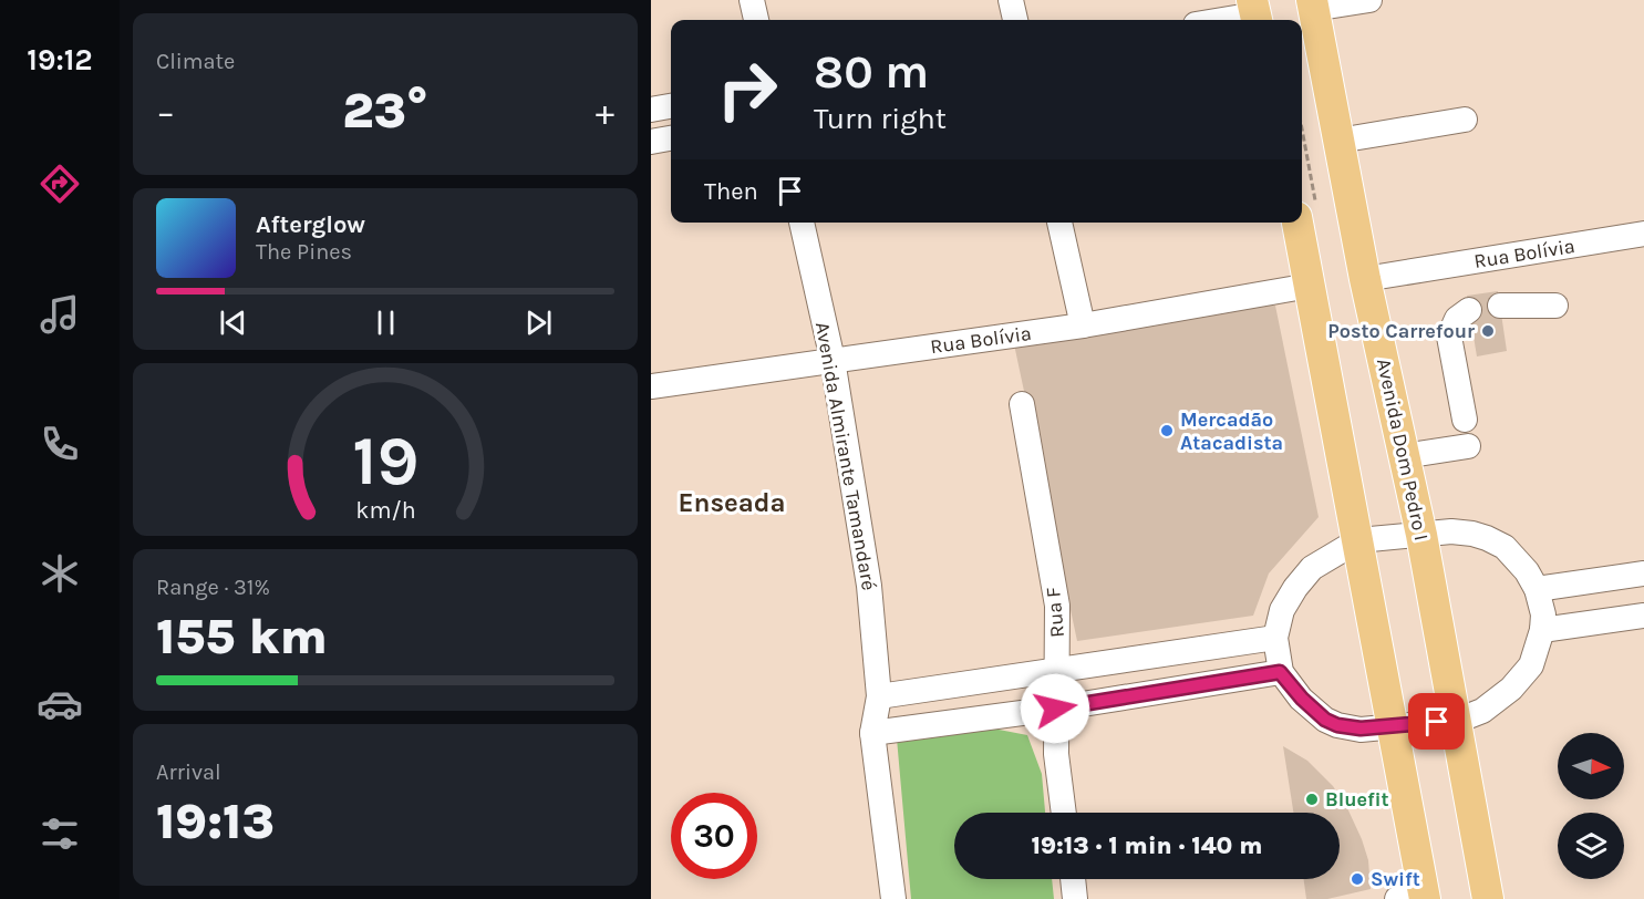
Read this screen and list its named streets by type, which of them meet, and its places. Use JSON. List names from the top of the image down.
{
  "streets": {
    "main road": ["Avenida Dom Pedro I"],
    "street": ["Rua Bolívia", "Avenida Almirante Tamandaré", "Rua F"]
  },
  "crossings": [
    ["Rua Bolívia", "Avenida Dom Pedro I"],
    ["Rua Bolívia", "Avenida Almirante Tamandaré"]
  ],
  "districts": ["Enseada"],
  "places": [
    "Posto Carrefour",
    "Mercadão Atacadista",
    "Bluefit",
    "Swift"
  ],
  "north": "right",
  "page": {
    "tabs": "19:12",
    "tile": [
      "Climate",
      ["Range · 31%", "155 km"],
      ["Arrival", "19:13"]
    ],
    "turn": ["80 m", "Turn right"],
    "heat": ["−", "23°", "+"],
    "then": "Then",
    "song": ["Afterglow", "The Pines"],
    "limit": "30",
    "trip": "19:13 · 1 min · 140 m",
    "gauge": ["19", "km/h"]
  }
}
